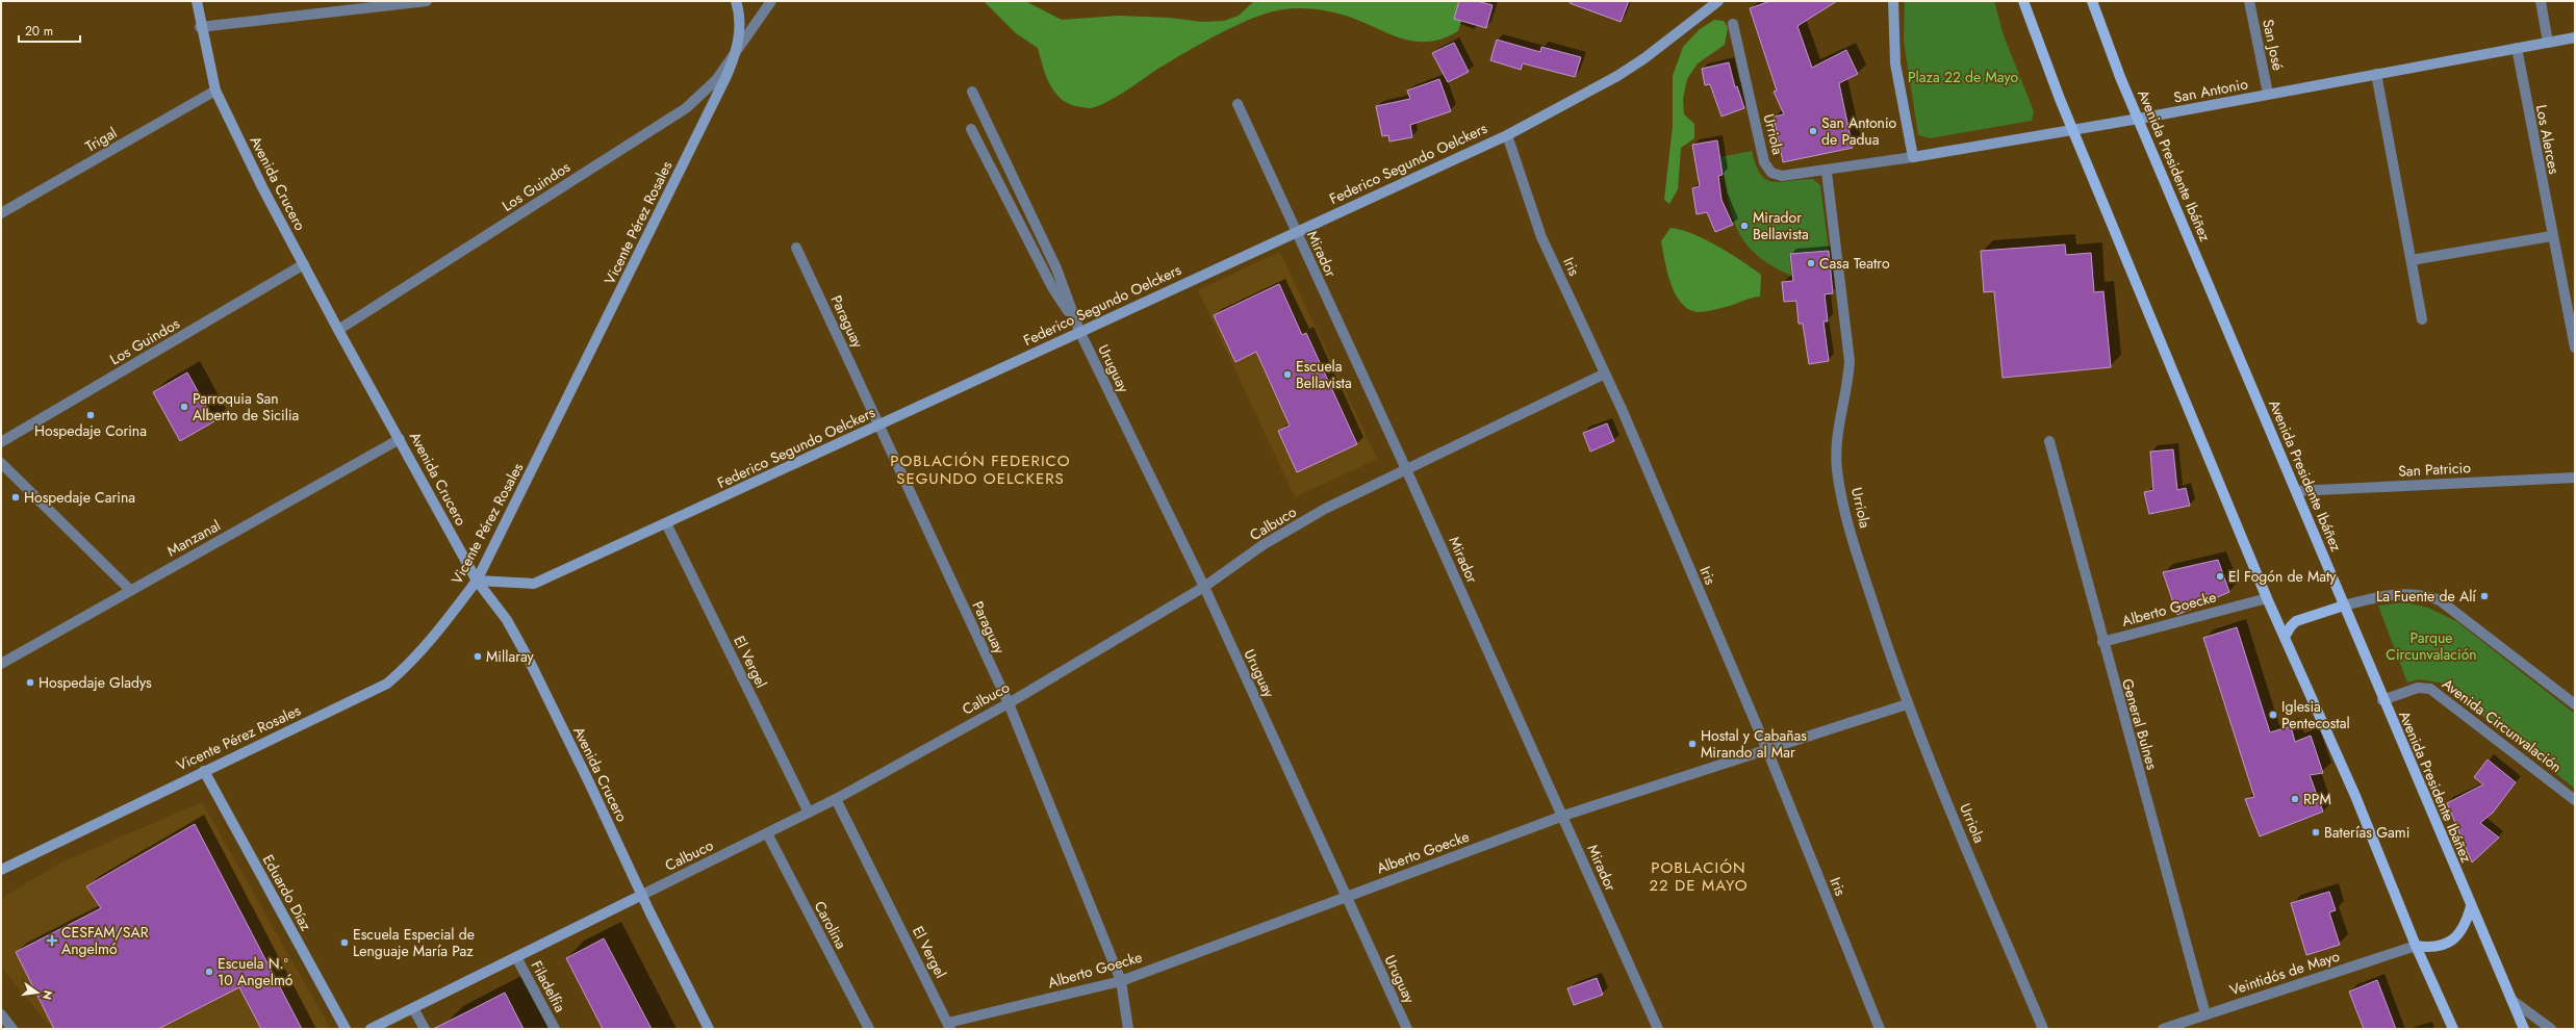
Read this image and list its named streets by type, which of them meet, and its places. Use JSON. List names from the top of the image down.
{
  "streets": {
    "main road": [
      "San Antonio",
      "Federico Segundo Oelckers",
      "Avenida Presidente Ibáñez",
      "Avenida Crucero",
      "Vicente Pérez Rosales",
      "Calbuco",
      "Eduardo Díaz"
    ],
    "street": [
      "San José",
      "Urriola",
      "Trigal",
      "Los Alerces",
      "Los Guindos",
      "Mirador",
      "Iris",
      "Paraguay",
      "Uruguay",
      "San Patricio",
      "Manzanal",
      "Alberto Goecke",
      "El Vergel",
      "General Bulnes",
      "Avenida Circunvalación",
      "Carolina",
      "Veintidós de Mayo",
      "Filadelfia"
    ]
  },
  "crossings": [
    ["San José", "San Antonio"],
    ["San Antonio", "Urriola"],
    ["San Antonio", "Los Alerces"],
    ["San Antonio", "Avenida Presidente Ibáñez"],
    ["Urriola", "Alberto Goecke"],
    ["Trigal", "Avenida Crucero"],
    ["Federico Segundo Oelckers", "Avenida Crucero"],
    ["Federico Segundo Oelckers", "Vicente Pérez Rosales"],
    ["Federico Segundo Oelckers", "Mirador"],
    ["Federico Segundo Oelckers", "Iris"],
    ["Federico Segundo Oelckers", "Paraguay"],
    ["Federico Segundo Oelckers", "Uruguay"],
    ["Federico Segundo Oelckers", "El Vergel"],
    ["Avenida Presidente Ibáñez", "San Patricio"],
    ["Avenida Presidente Ibáñez", "Avenida Circunvalación"],
    ["Avenida Crucero", "Los Guindos"],
    ["Avenida Crucero", "Vicente Pérez Rosales"],
    ["Avenida Crucero", "Calbuco"],
    ["Avenida Crucero", "Manzanal"],
    ["Los Guindos", "Vicente Pérez Rosales"],
    ["Vicente Pérez Rosales", "Eduardo Díaz"],
    ["Mirador", "Calbuco"],
    ["Mirador", "Alberto Goecke"],
    ["Iris", "Calbuco"],
    ["Iris", "Alberto Goecke"],
    ["Paraguay", "Calbuco"],
    ["Paraguay", "Alberto Goecke"],
    ["Uruguay", "Calbuco"],
    ["Uruguay", "Alberto Goecke"],
    ["Calbuco", "El Vergel"],
    ["Calbuco", "Carolina"],
    ["Calbuco", "Filadelfia"],
    ["Alberto Goecke", "El Vergel"],
    ["Alberto Goecke", "General Bulnes"],
    ["General Bulnes", "Veintidós de Mayo"]
  ],
  "districts": ["POBLACIÓN FEDERICO SEGUNDO OELCKERS", "POBLACIÓN 22 DE MAYO"],
  "parks": ["Plaza 22 de Mayo", "Parque Circunvalación"],
  "places": {
    "other": [
      "San Antonio de Padua",
      "Mirador Bellavista",
      "Casa Teatro",
      "Escuela Bellavista",
      "Parroquia San Alberto de Sicilia",
      "Hospedaje Corina",
      "Hospedaje Carina",
      "El Fogón de Maty",
      "La Fuente de Alí",
      "Millaray",
      "Hospedaje Gladys",
      "Iglesia Pentecostal",
      "Hostal y Cabañas Mirando al Mar",
      "RPM",
      "Baterías Gami",
      "Escuela Especial de Lenguaje María Paz",
      "Escuela N.º 10 Angelmó"
    ],
    "health": ["CESFAM/SAR Angelmó"]
  },
  "scale_bar": "20 m",
  "north": "right"
}
